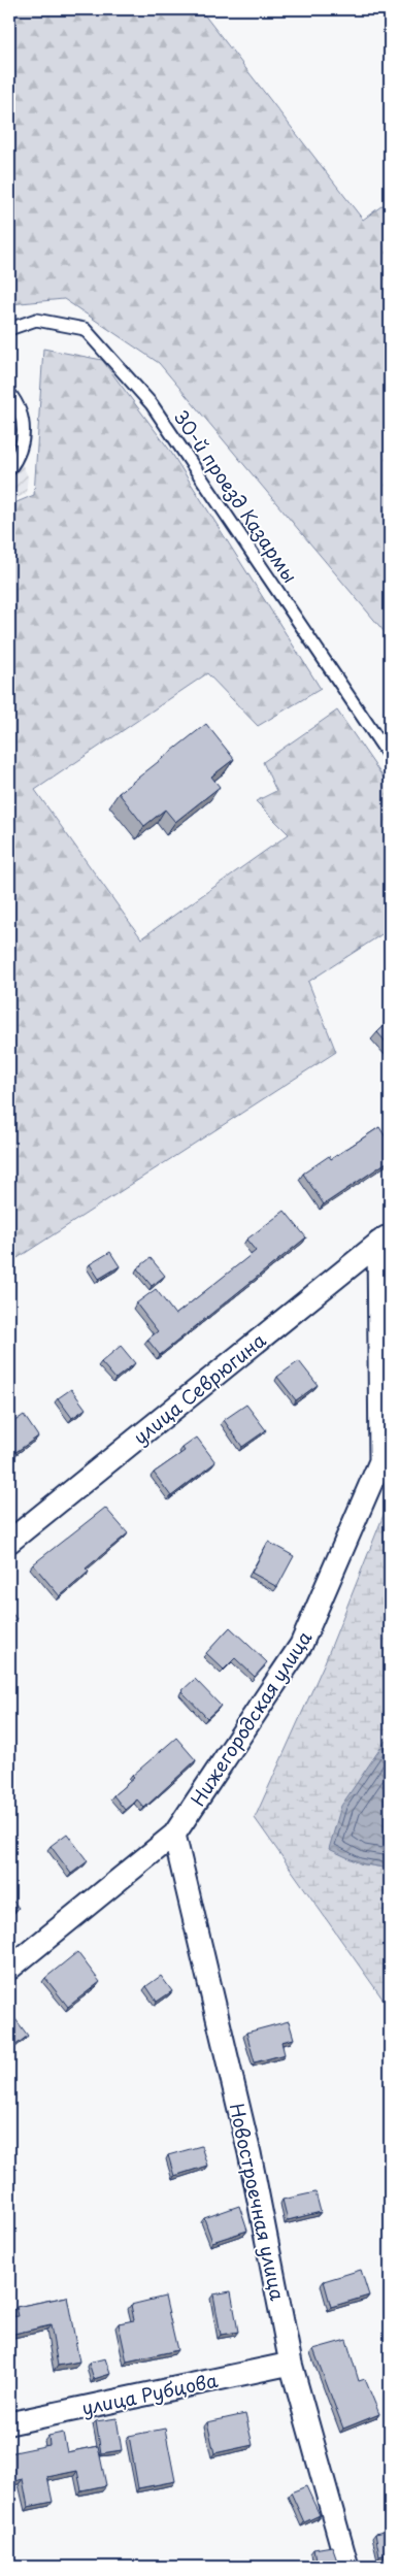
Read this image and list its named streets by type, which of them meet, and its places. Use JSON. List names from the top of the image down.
{
  "streets": {
    "street": [
      "улица Севрюгина",
      "Нижегородская улица",
      "Новостроечная улица",
      "улица Рубцова"
    ],
    "lane": ["30-й проезд Казармы"]
  },
  "crossings": [
    ["улица Севрюгина", "Нижегородская улица"],
    ["Нижегородская улица", "Новостроечная улица"],
    ["Новостроечная улица", "улица Рубцова"]
  ]
}
